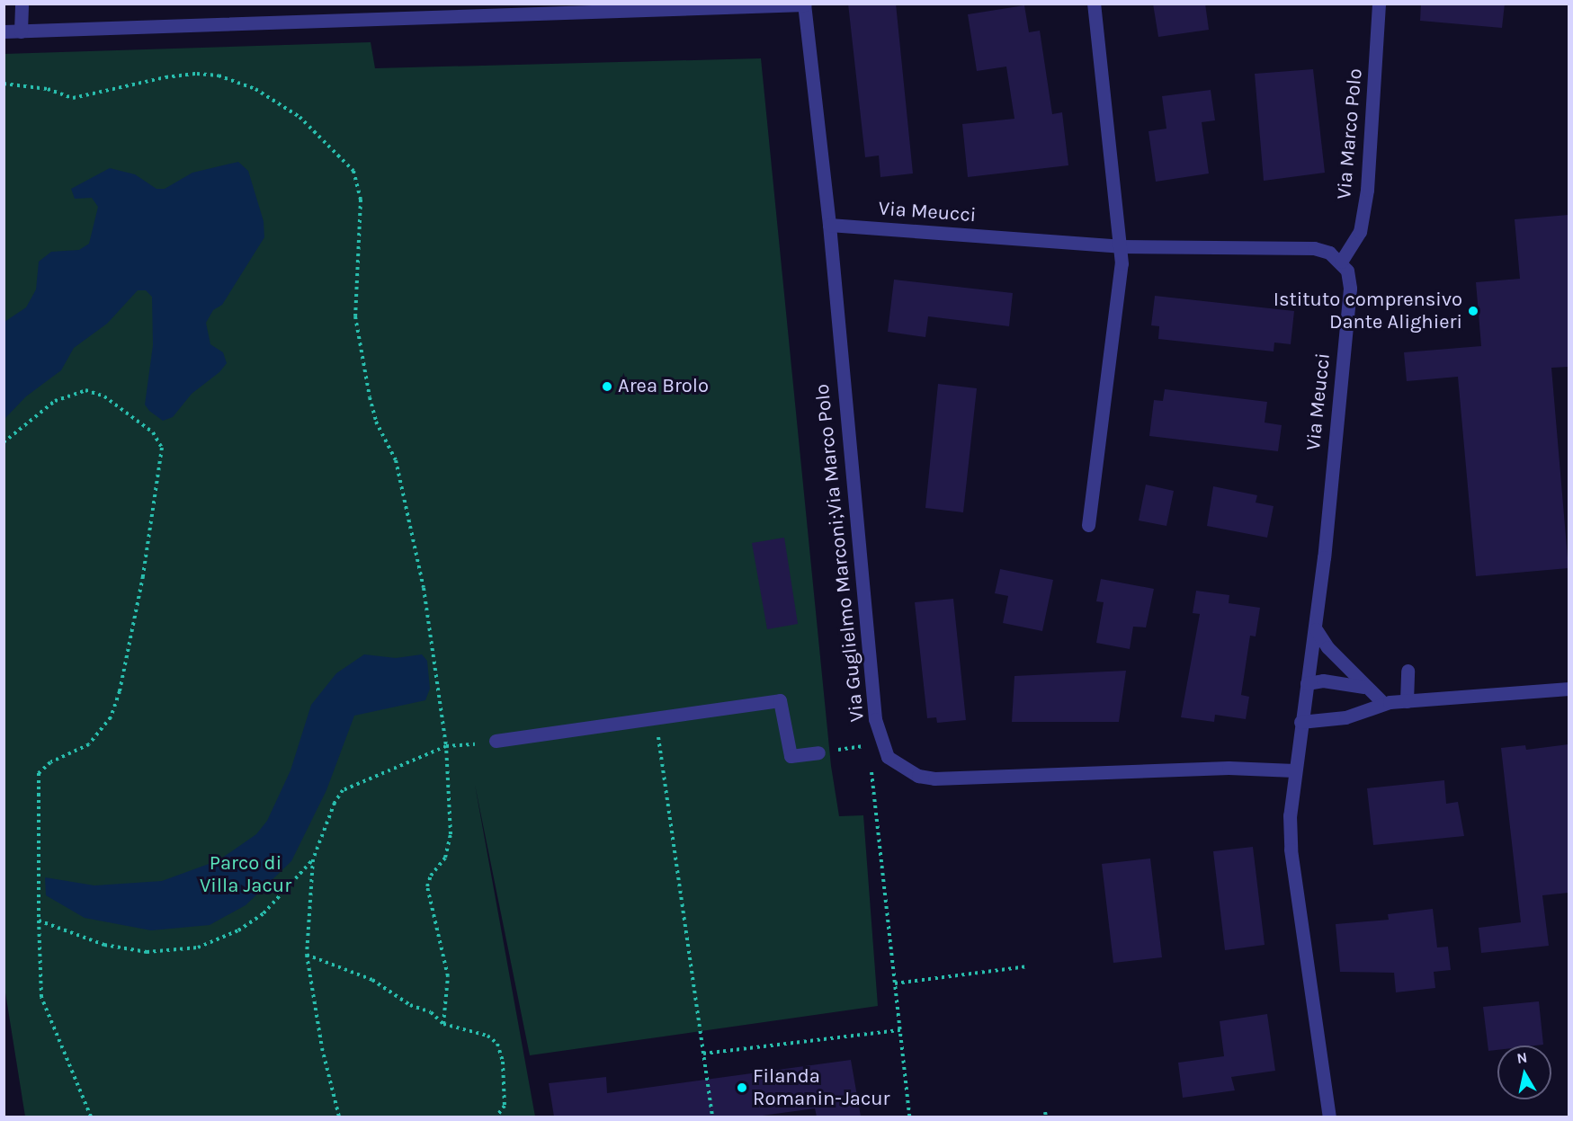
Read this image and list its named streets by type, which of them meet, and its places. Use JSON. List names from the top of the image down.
{
  "streets": {
    "street": ["Via Marco Polo", "Via Meucci", "Via Guglielmo Marconi;Via Marco Polo"]
  },
  "crossings": [
    ["Via Marco Polo", "Via Meucci"],
    ["Via Meucci", "Via Guglielmo Marconi;Via Marco Polo"]
  ],
  "parks": ["Parco di Villa Jacur"],
  "places": ["Istituto comprensivo Dante Alighieri", "Area Brolo", "Filanda Romanin-Jacur"],
  "north": "top"
}
